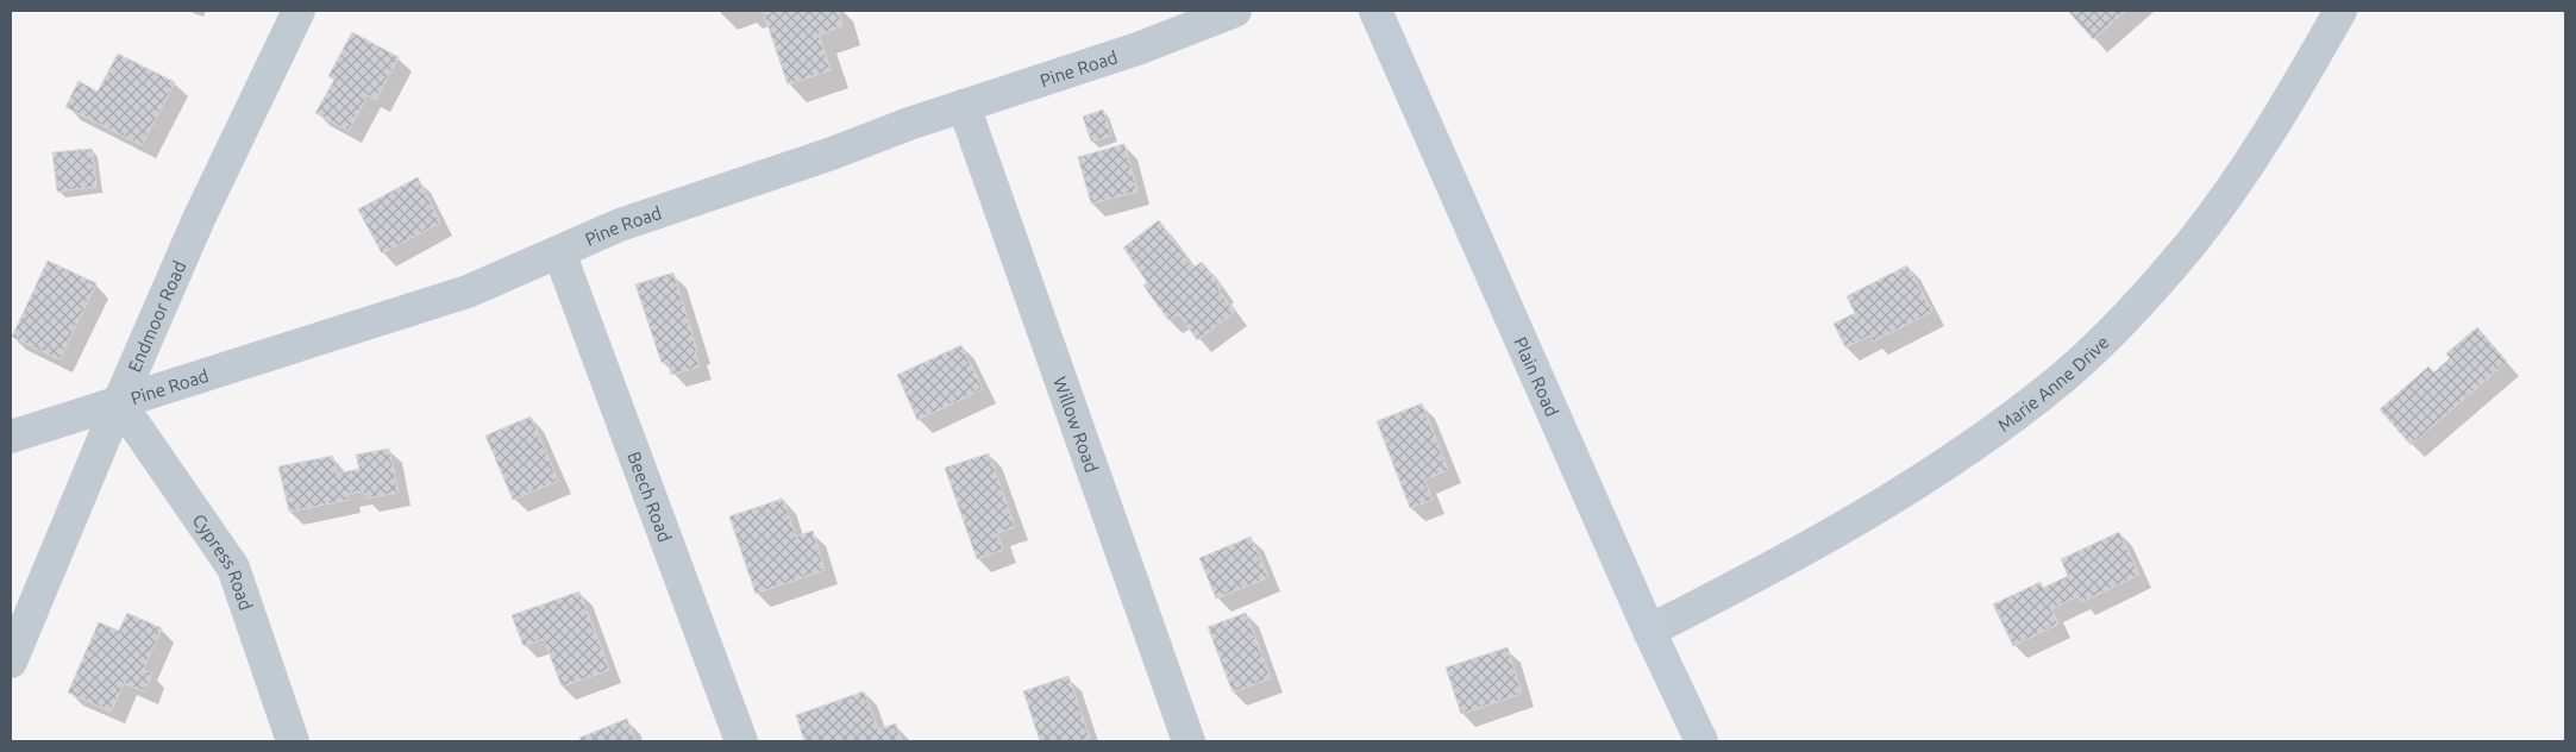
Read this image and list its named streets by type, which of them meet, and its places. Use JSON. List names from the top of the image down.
{
  "streets": {
    "main road": ["Plain Road"],
    "street": [
      "Pine Road",
      "Endmoor Road",
      "Marie Anne Drive",
      "Willow Road",
      "Beech Road",
      "Cypress Road"
    ]
  },
  "crossings": [
    ["Pine Road", "Endmoor Road"],
    ["Pine Road", "Willow Road"],
    ["Pine Road", "Beech Road"],
    ["Pine Road", "Cypress Road"],
    ["Endmoor Road", "Cypress Road"],
    ["Plain Road", "Marie Anne Drive"]
  ]
}
